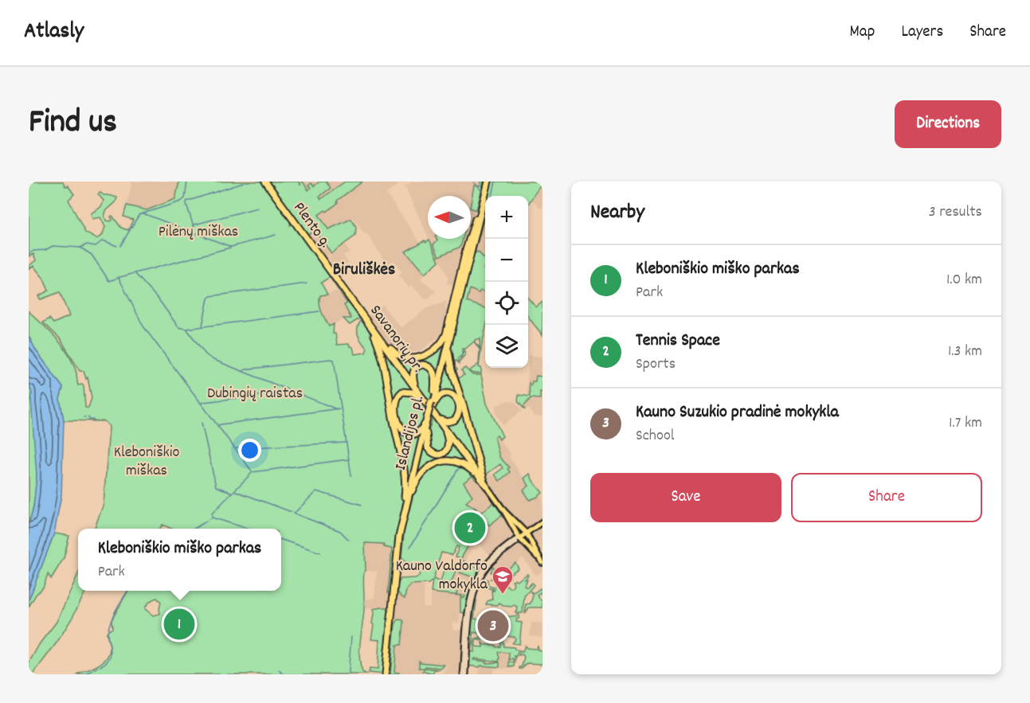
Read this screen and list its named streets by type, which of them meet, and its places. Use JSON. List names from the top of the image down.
{
  "streets": {
    "highway": ["Plento g.", "Savanorių pr.", "Islandijos pl."]
  },
  "crossings": [
    ["Plento g.", "Savanorių pr."]
  ],
  "districts": ["Biruliškės"],
  "parks": ["Pilėnų miškas", "Dubingių raistas", "Kleboniškio miškas"],
  "places": {
    "school or university": ["Kauno Valdorfo mokykla"]
  },
  "north": "left",
  "page": {
    "header": "Atlasly",
    "nav": ["Map", "Layers", "Share"],
    "title": "Find us",
    "buttons": [
      "Directions",
      ["Save", "Share"]
    ],
    "heading": ["Nearby", "3 results"],
    "map_buttons": ["+", "−"],
    "list": [
      {
        "mark": "1",
        "name": "Kleboniškio miško parkas",
        "note": "Park",
        "value": "1.0 km"
      },
      {
        "mark": "2",
        "name": "Tennis Space",
        "note": "Sports",
        "value": "1.3 km"
      },
      {
        "mark": "3",
        "name": "Kauno Suzukio pradinė mokykla",
        "note": "School",
        "value": "1.7 km"
      }
    ],
    "pins": ["2", "1", "3"],
    "popup": ["Kleboniškio miško parkas", "Park"]
  }
}
